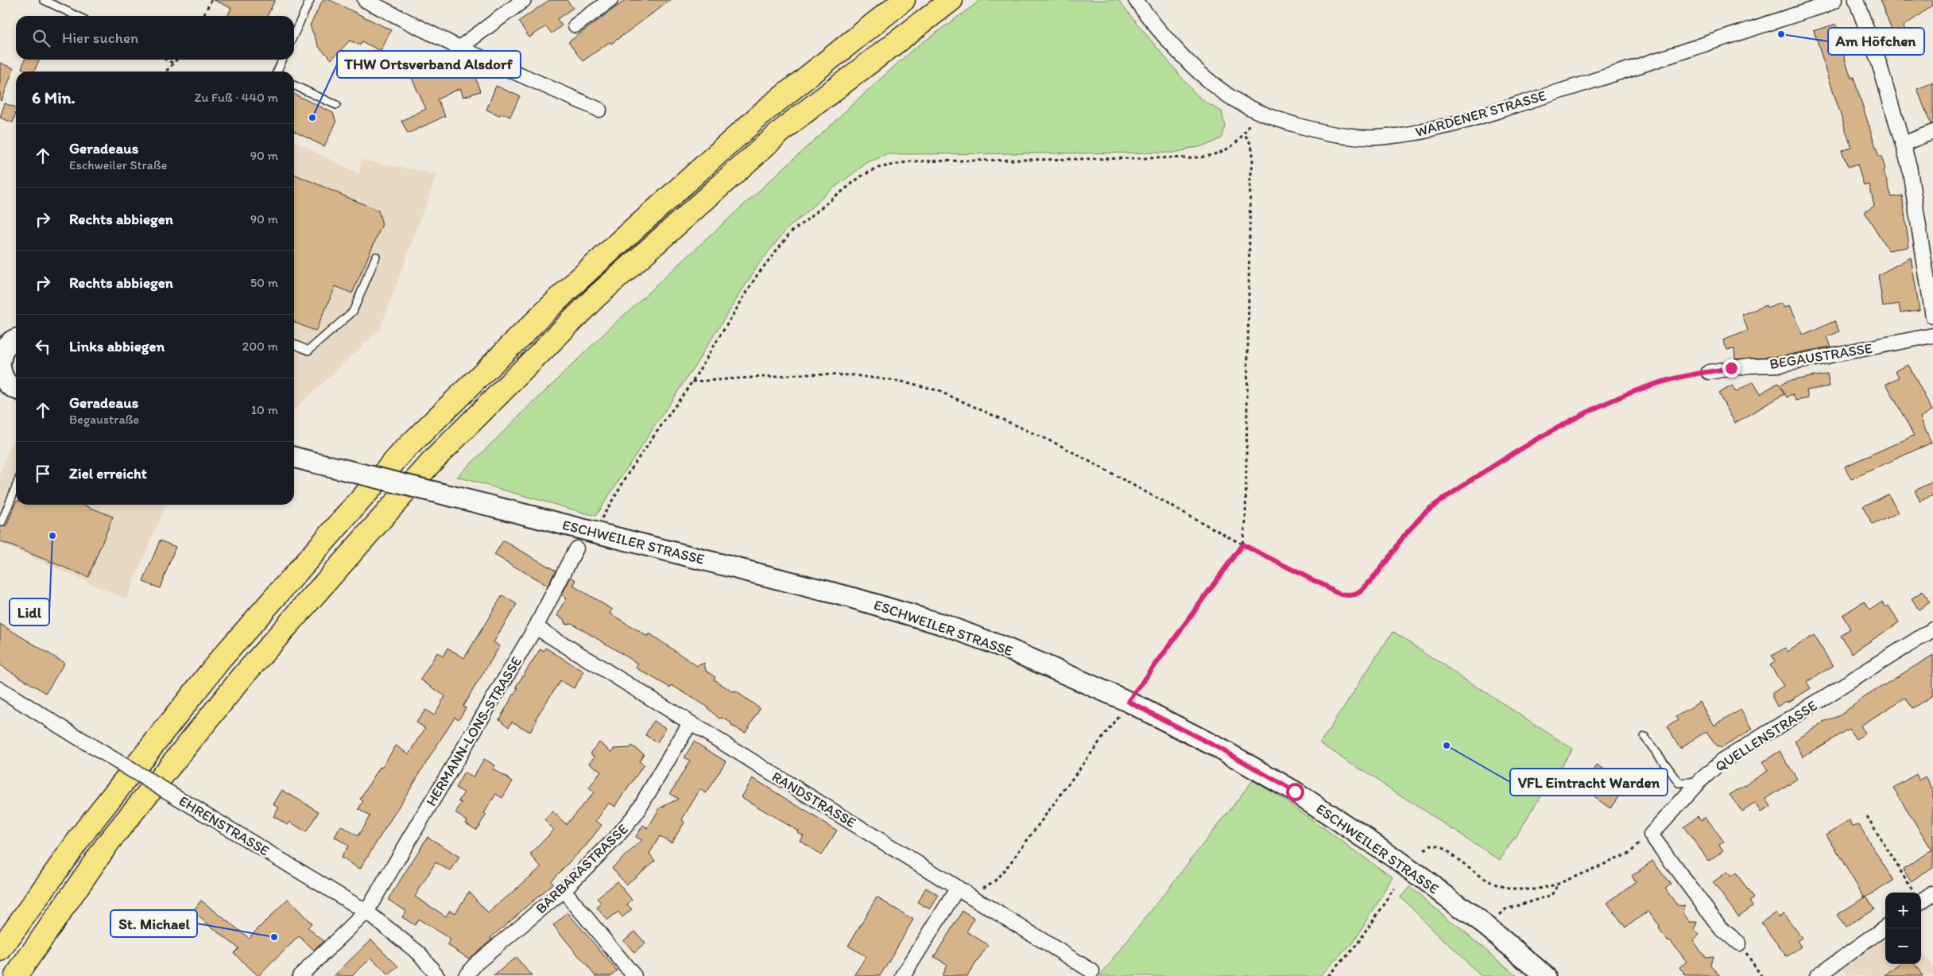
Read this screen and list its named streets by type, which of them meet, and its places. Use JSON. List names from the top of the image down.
{
  "streets": {
    "street": [
      "WARDENER STRASSE",
      "BEGAUSTRASSE",
      "ESCHWEILER STRASSE",
      "HERMANN-LÖNS-STRASSE",
      "QUELLENSTRASSE",
      "RANDSTRASSE",
      "EHRENSTRASSE",
      "BARBARASTRASSE"
    ]
  },
  "crossings": [
    ["HERMANN-LÖNS-STRASSE", "RANDSTRASSE"],
    ["HERMANN-LÖNS-STRASSE", "EHRENSTRASSE"],
    ["RANDSTRASSE", "BARBARASTRASSE"]
  ],
  "places": [
    "Am Höfchen",
    "THW Ortsverband Alsdorf",
    "Lidl",
    "VFL Eintracht Warden",
    "St. Michael"
  ],
  "page": {
    "search": "Hier suchen",
    "heading": ["6 Min.", "Zu Fuß · 440 m"],
    "list": [
      ["Geradeaus", "Eschweiler Straße", "90 m"],
      ["Rechts abbiegen", "90 m"],
      ["Rechts abbiegen", "50 m"],
      ["Links abbiegen", "200 m"],
      ["Geradeaus", "Begaustraße", "10 m"],
      "Ziel erreicht"
    ],
    "map_buttons": ["+", "−"]
  }
}
